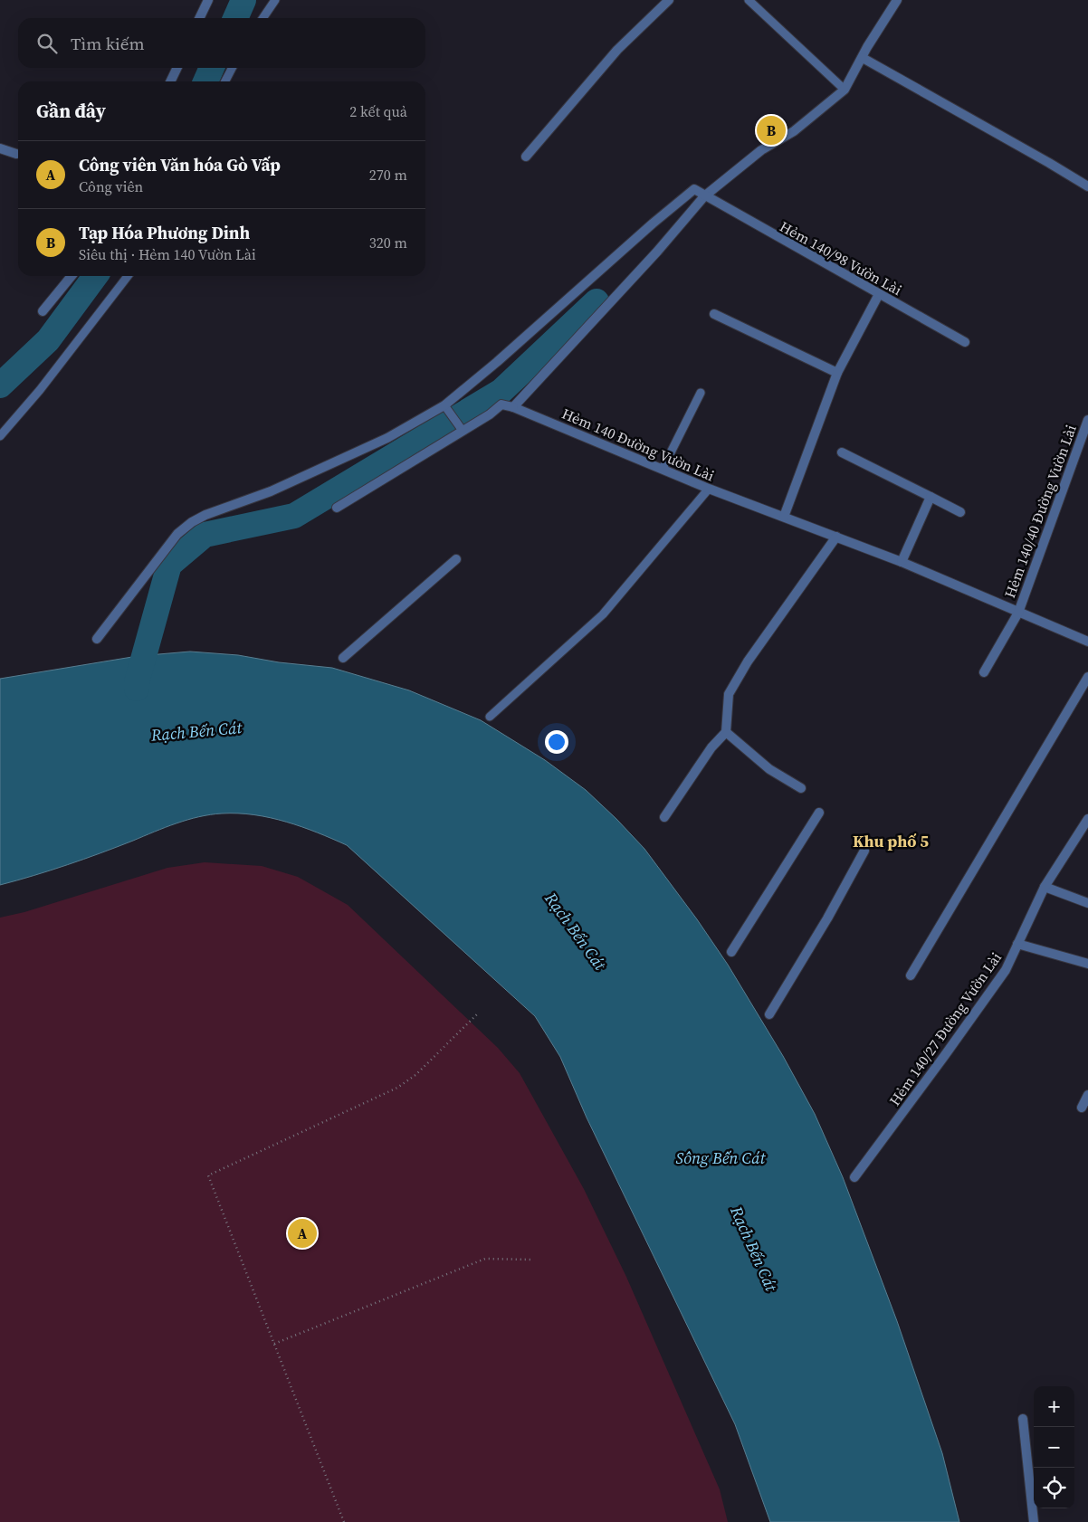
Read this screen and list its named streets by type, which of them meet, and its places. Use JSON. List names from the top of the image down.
{
  "streets": {
    "street": [
      "Hẻm 140/98 Vườn Lài",
      "Hẻm 140 Đường Vườn Lài",
      "Hẻm 140/40 Đường Vườn Lài",
      "Hẻm 140/27 Đường Vườn Lài"
    ]
  },
  "crossings": [
    ["Hẻm 140 Đường Vườn Lài", "Hẻm 140/40 Đường Vườn Lài"]
  ],
  "districts": ["Khu phố 5"],
  "water": ["Rạch Bến Cát", "Sông Bến Cát"],
  "page": {
    "search": "Tìm kiếm",
    "heading": ["Gần đây", "2 kết quả"],
    "pins": ["B", "A"],
    "list": [
      {
        "mark": "A",
        "name": "Công viên Văn hóa Gò Vấp",
        "note": "Công viên",
        "value": "270 m"
      },
      {
        "mark": "B",
        "name": "Tạp Hóa Phương Dinh",
        "note": "Siêu thị · Hẻm 140 Vườn Lài",
        "value": "320 m"
      }
    ],
    "map_buttons": ["+", "−"]
  }
}
